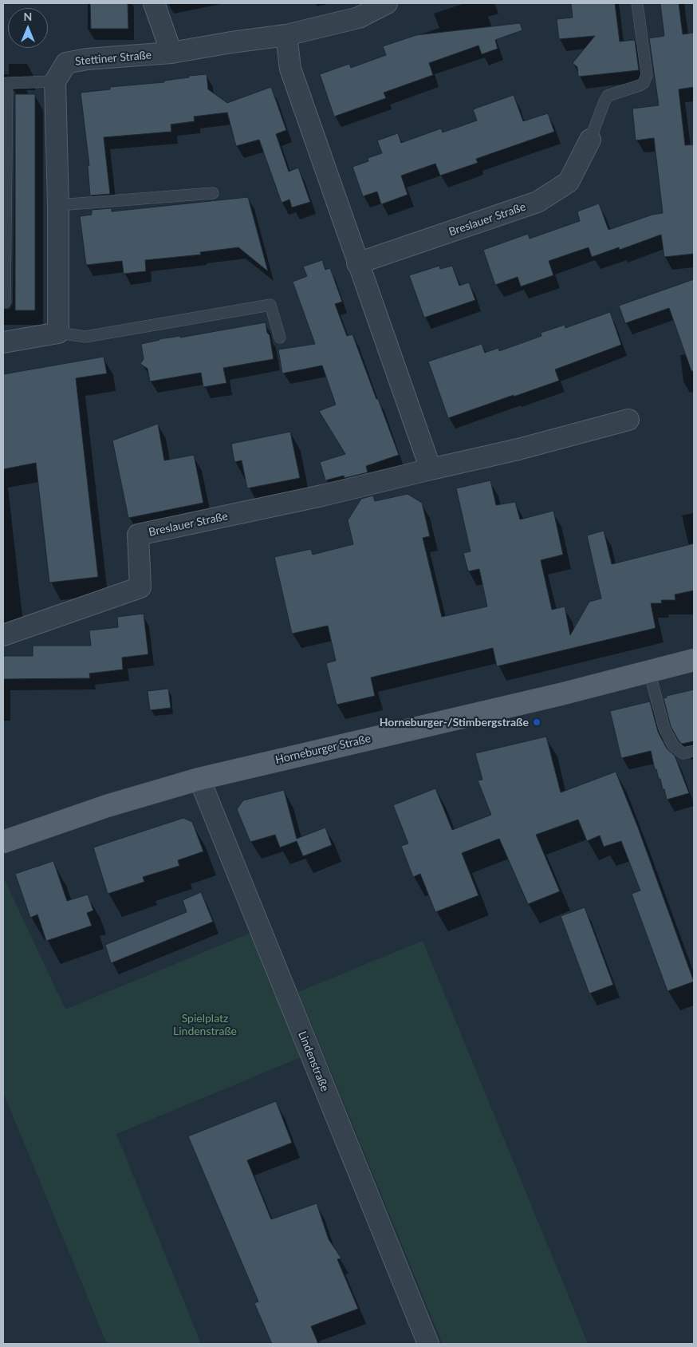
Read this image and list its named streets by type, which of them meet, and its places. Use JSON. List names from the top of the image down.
{
  "streets": {
    "main road": ["Horneburger Straße"],
    "street": ["Stettiner Straße", "Breslauer Straße", "Lindenstraße"]
  },
  "crossings": [
    ["Horneburger Straße", "Lindenstraße"]
  ],
  "parks": ["Spielplatz Lindenstraße"],
  "places": ["Horneburger-/Stimbergstraße"],
  "north": "top"
}
